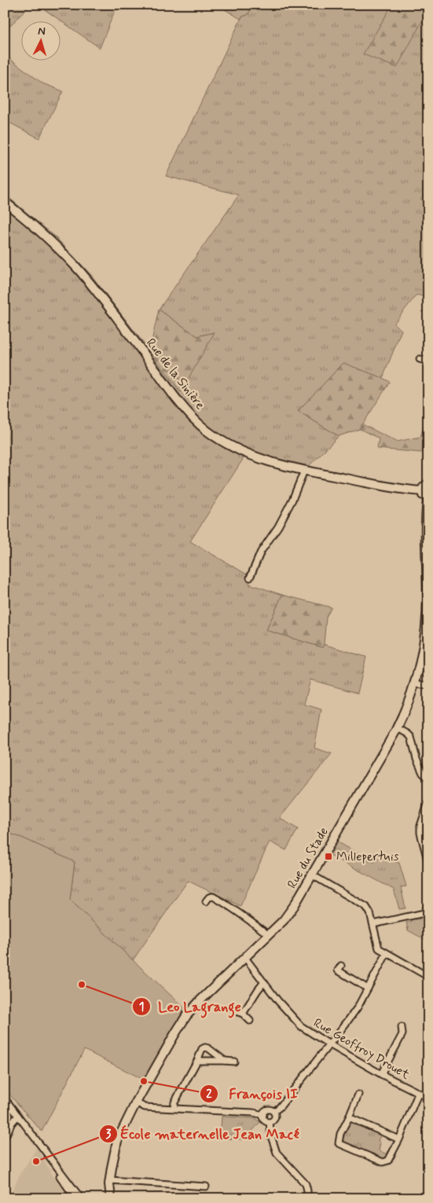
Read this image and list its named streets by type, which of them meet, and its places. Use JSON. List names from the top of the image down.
{
  "streets": {
    "street": ["Rue de la Sinière", "Rue du Stade", "Rue Geoffroy Drouet"]
  },
  "crossings": [
    ["Rue du Stade", "Rue Geoffroy Drouet"]
  ],
  "places": {
    "transit": ["Millepertuis"],
    "other": ["Leo Lagrange", "François II", "École maternelle Jean Macé"]
  },
  "north": "top"
}
